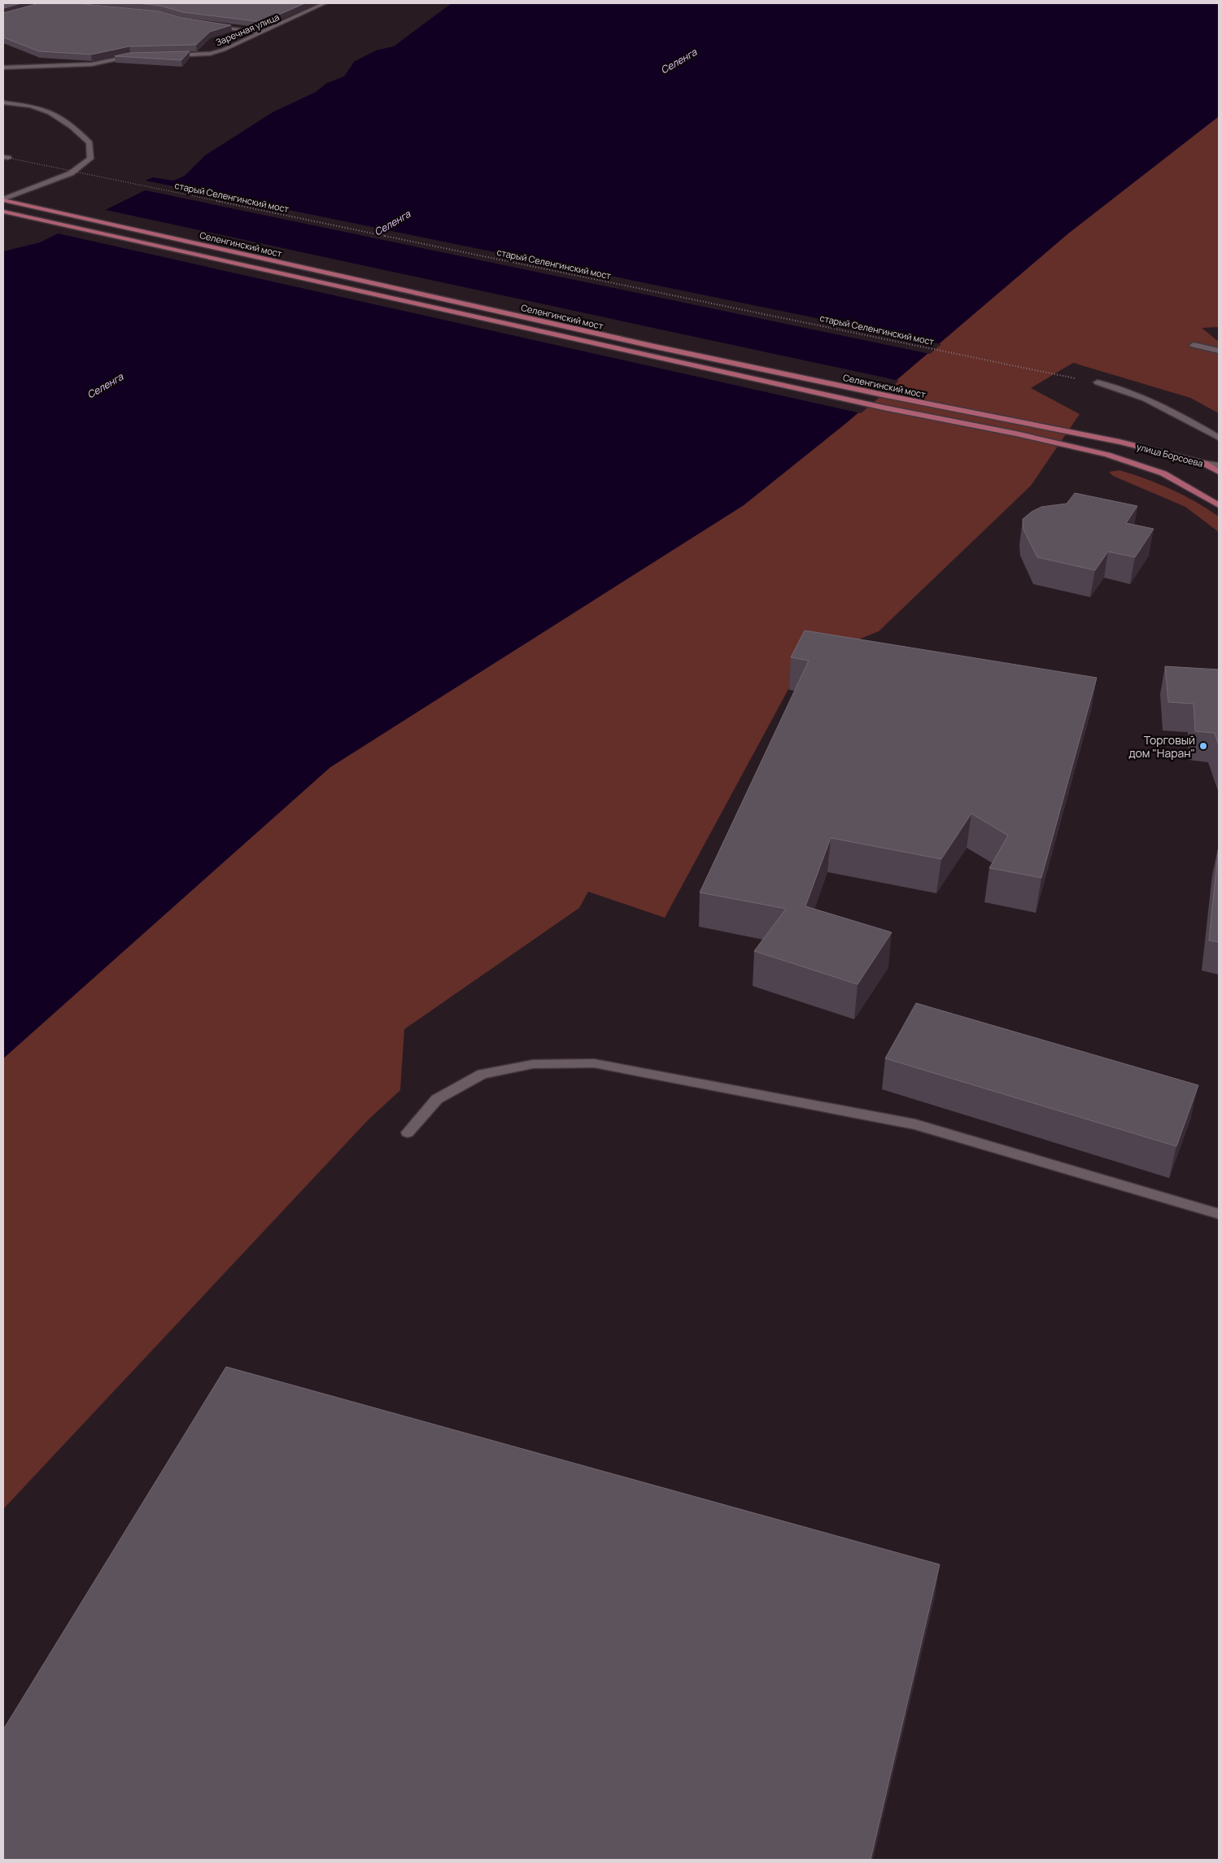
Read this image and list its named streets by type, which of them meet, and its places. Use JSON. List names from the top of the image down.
{
  "streets": {
    "main road": ["Селенгинский мост", "улица Борсоева"],
    "street": ["Заречная улица"],
    "path": ["старый Селенгинский мост"]
  },
  "crossings": [
    ["Селенгинский мост", "улица Борсоева"]
  ],
  "water": ["Селенга"],
  "places": ["Торговый дом \"Наран\""]
}
